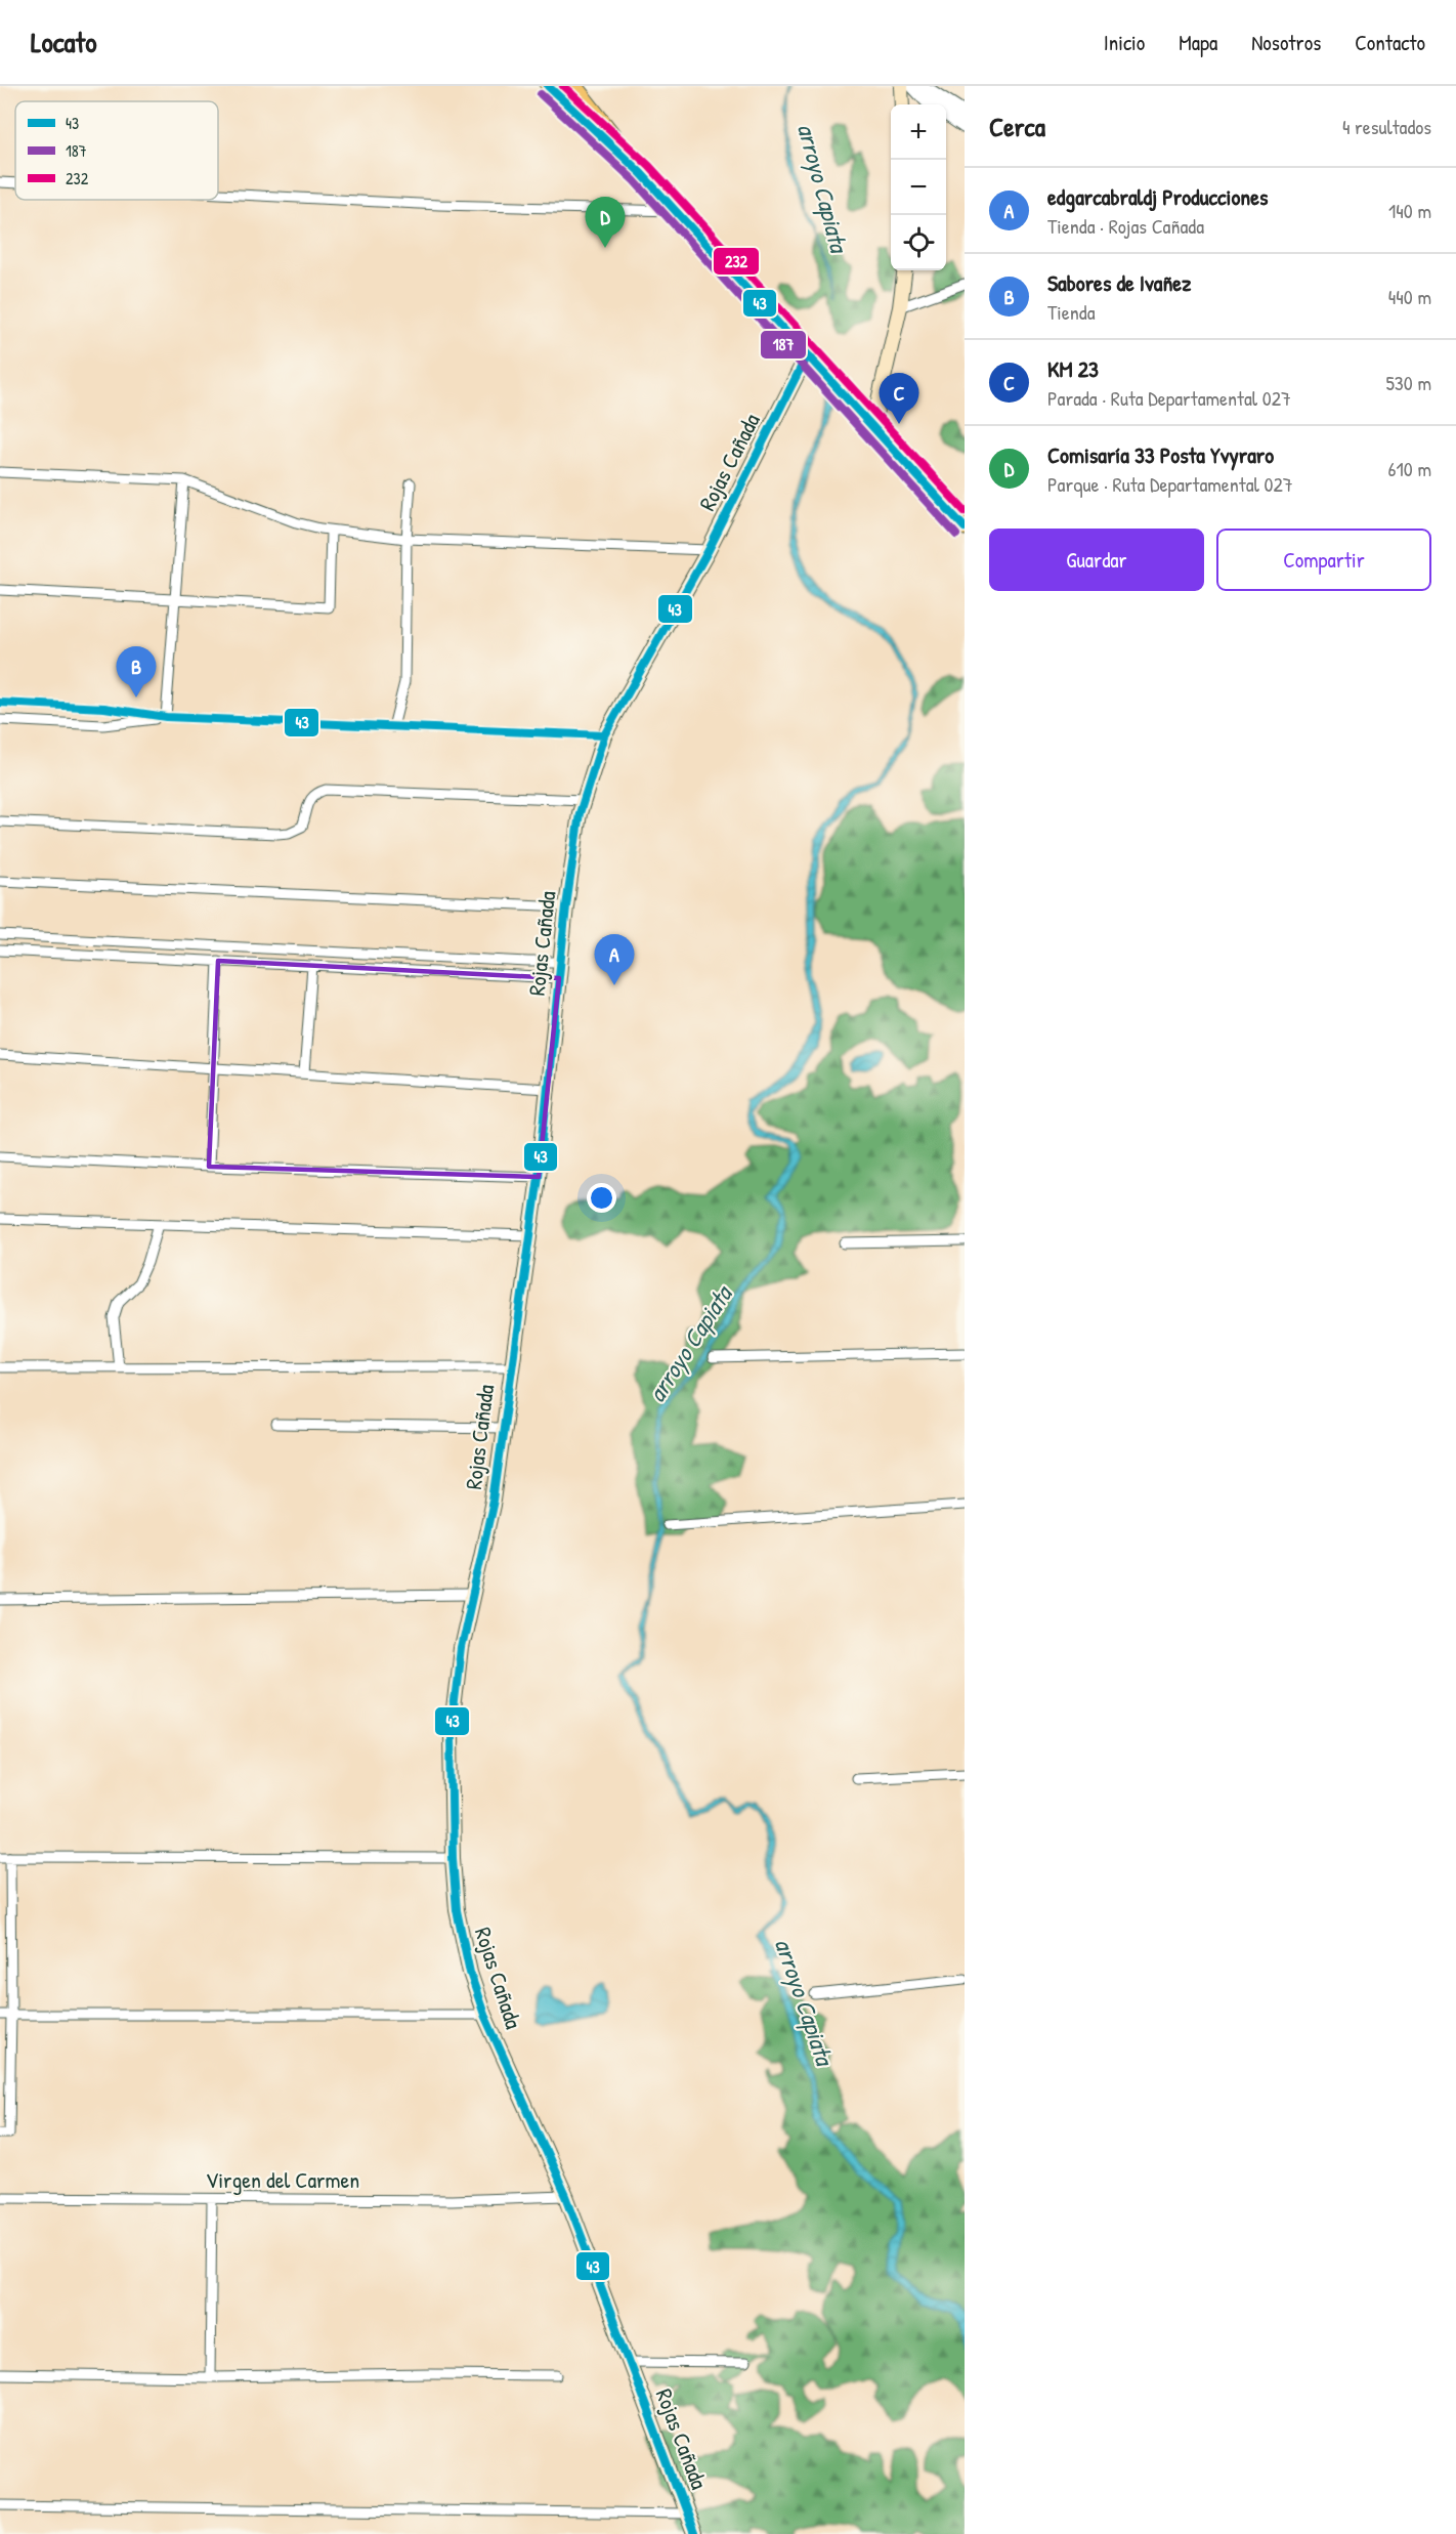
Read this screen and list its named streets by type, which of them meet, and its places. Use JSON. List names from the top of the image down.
{
  "streets": {
    "main road": ["Rojas Cañada"],
    "street": ["Virgen del Carmen"]
  },
  "crossings": [
    ["Rojas Cañada", "Virgen del Carmen"]
  ],
  "water": ["arroyo Capiata"],
  "lines": ["transit line 43", "transit line 232", "transit line 187"],
  "legend": ["43", "187", "232"],
  "page": {
    "header": "Locato",
    "nav": [
      "Inicio",
      "Mapa",
      "Nosotros",
      "Contacto"
    ],
    "heading": ["Cerca", "4 resultados"],
    "map_buttons": ["+", "−"],
    "list": [
      {
        "mark": "A",
        "name": "edgarcabraldj Producciones",
        "note": "Tienda · Rojas Cañada",
        "value": "140 m"
      },
      {
        "mark": "B",
        "name": "Sabores de Ivañez",
        "note": "Tienda",
        "value": "440 m"
      },
      {
        "mark": "C",
        "name": "KM 23",
        "note": "Parada · Ruta Departamental 027",
        "value": "530 m"
      },
      {
        "mark": "D",
        "name": "Comisaría 33 Posta Yvyraro",
        "note": "Parque · Ruta Departamental 027",
        "value": "610 m"
      }
    ],
    "pins": [
      "D",
      "C",
      "B",
      "A"
    ],
    "buttons": ["Guardar", "Compartir"]
  }
}
